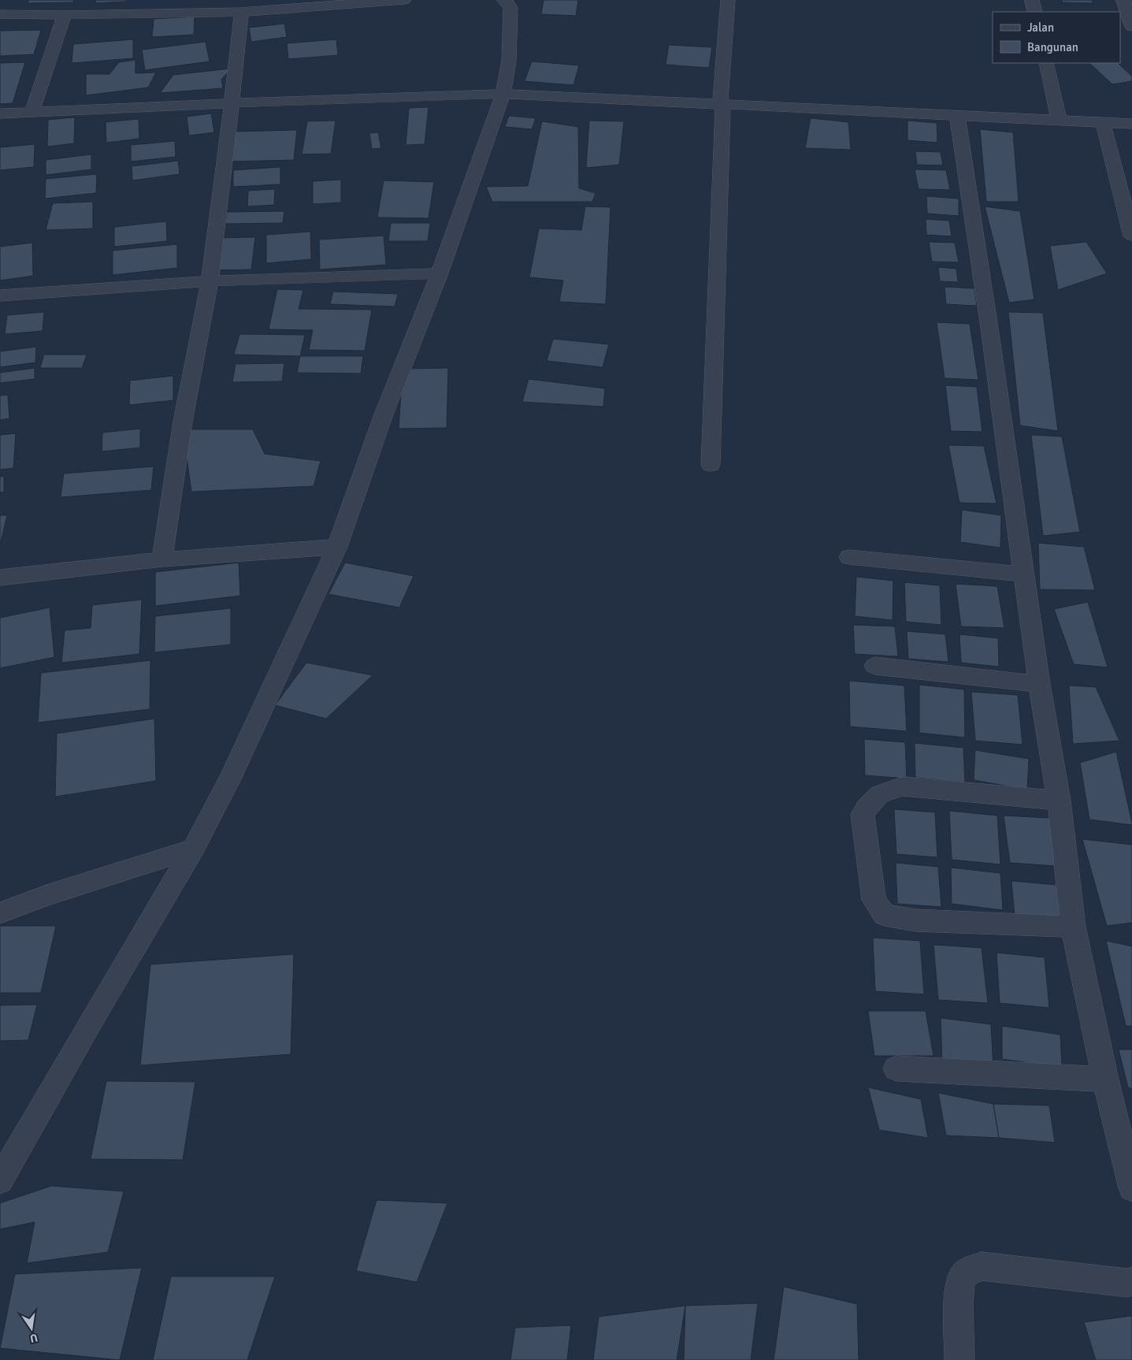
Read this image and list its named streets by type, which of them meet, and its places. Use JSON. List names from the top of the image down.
{
  "legend": ["Jalan", "Bangunan"],
  "north": "bottom"
}
